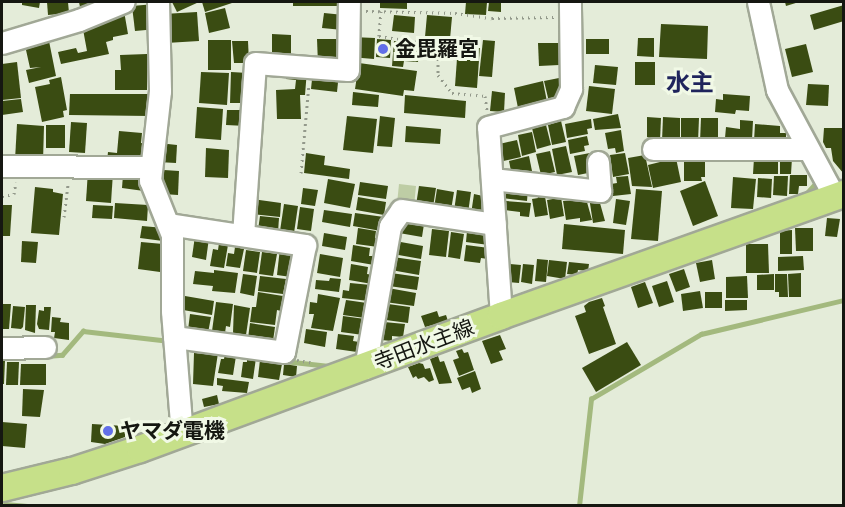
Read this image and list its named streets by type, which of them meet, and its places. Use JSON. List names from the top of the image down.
{
  "streets": {
    "main road": ["寺田水主線"]
  },
  "districts": ["水主"],
  "places": ["金毘羅宮", "ヤマダ電機"]
}
